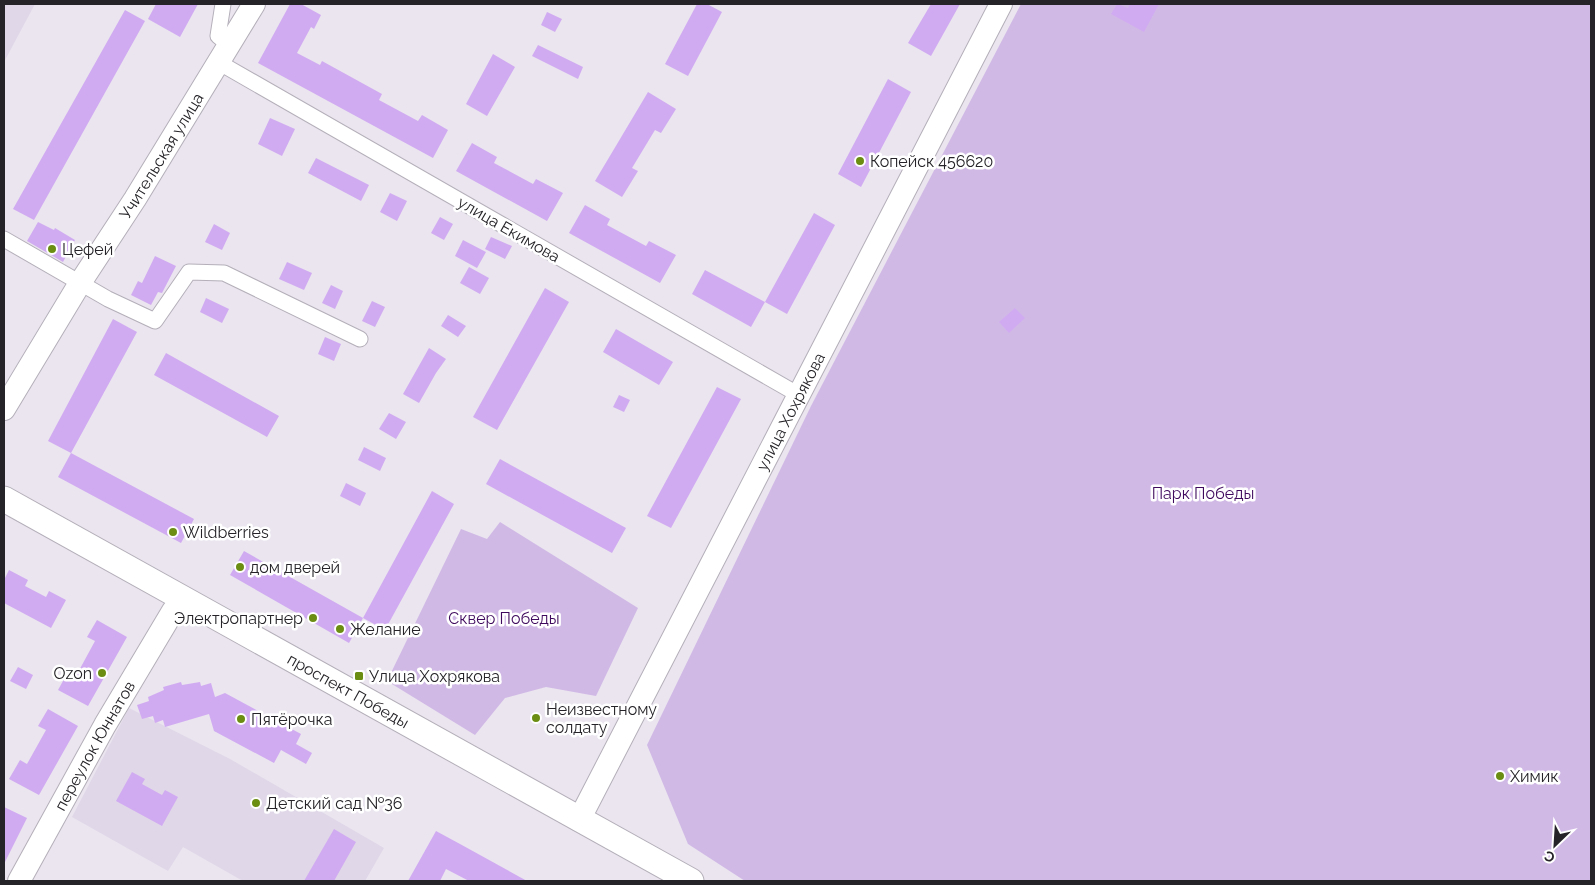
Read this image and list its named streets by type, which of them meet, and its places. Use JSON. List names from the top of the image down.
{
  "streets": {
    "main road": ["проспект Победы"],
    "street": [
      "Учительская улица",
      "улица Екимова",
      "улица Хохрякова",
      "переулок Юннатов"
    ]
  },
  "crossings": [
    ["Учительская улица", "улица Екимова"],
    ["улица Екимова", "улица Хохрякова"],
    ["улица Хохрякова", "проспект Победы"],
    ["проспект Победы", "переулок Юннатов"]
  ],
  "parks": ["Парк Победы", "Сквер Победы"],
  "places": {
    "other": [
      "Копейск 456620",
      "Цефей",
      "Wildberries",
      "дом дверей",
      "Электропартнер",
      "Желание",
      "Ozon",
      "Неизвестному солдату",
      "Пятёрочка",
      "Химик",
      "Детский сад №36"
    ],
    "transit": ["Улица Хохрякова"]
  },
  "north": "bottom left"
}
